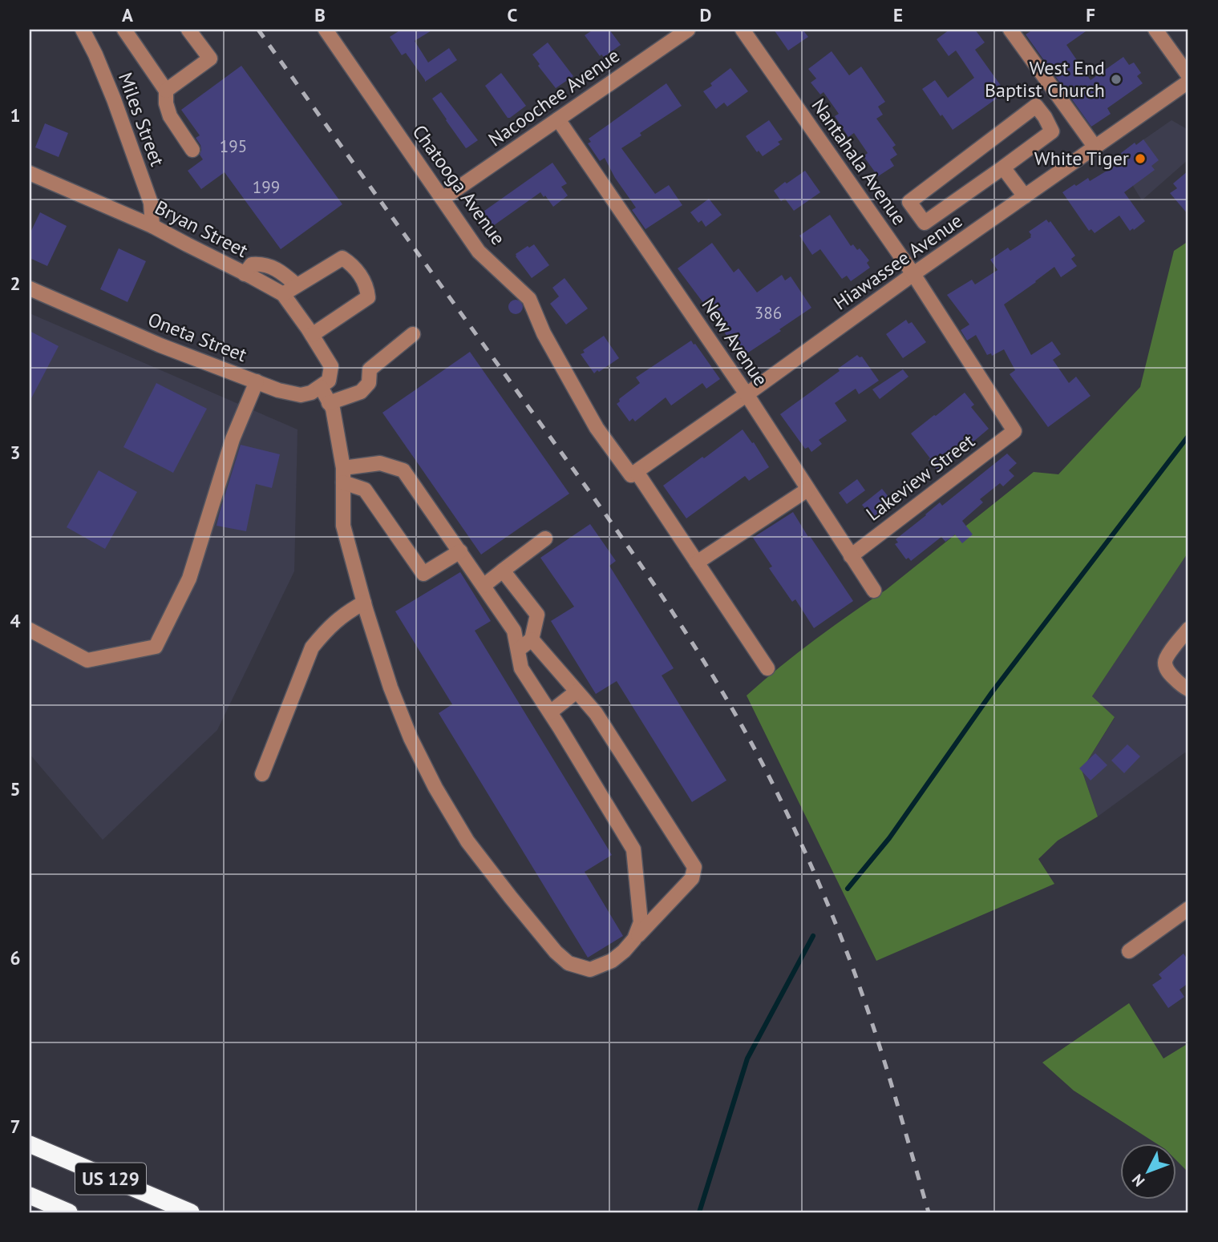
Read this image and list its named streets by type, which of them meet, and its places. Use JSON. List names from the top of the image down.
{
  "streets": {
    "highway": ["US 129"],
    "street": [
      "Nacoochee Avenue",
      "Miles Street",
      "Nantahala Avenue",
      "Chatooga Avenue",
      "Bryan Street",
      "Hiawassee Avenue",
      "Oneta Street",
      "New Avenue",
      "Lakeview Street"
    ]
  },
  "crossings": [
    ["Nacoochee Avenue", "Chatooga Avenue"],
    ["Nacoochee Avenue", "New Avenue"],
    ["Miles Street", "Bryan Street"],
    ["Nantahala Avenue", "Hiawassee Avenue"],
    ["Nantahala Avenue", "Lakeview Street"],
    ["Chatooga Avenue", "Hiawassee Avenue"],
    ["Bryan Street", "Oneta Street"],
    ["Hiawassee Avenue", "New Avenue"],
    ["New Avenue", "Lakeview Street"]
  ],
  "places": ["West End Baptist Church", "White Tiger"],
  "house_numbers": ["195", "199", "386"],
  "north": "bottom left",
  "grid": {
    "columns": [
      "A",
      "B",
      "C",
      "D",
      "E",
      "F"
    ],
    "rows": [
      "1",
      "2",
      "3",
      "4",
      "5",
      "6",
      "7"
    ]
  }
}
